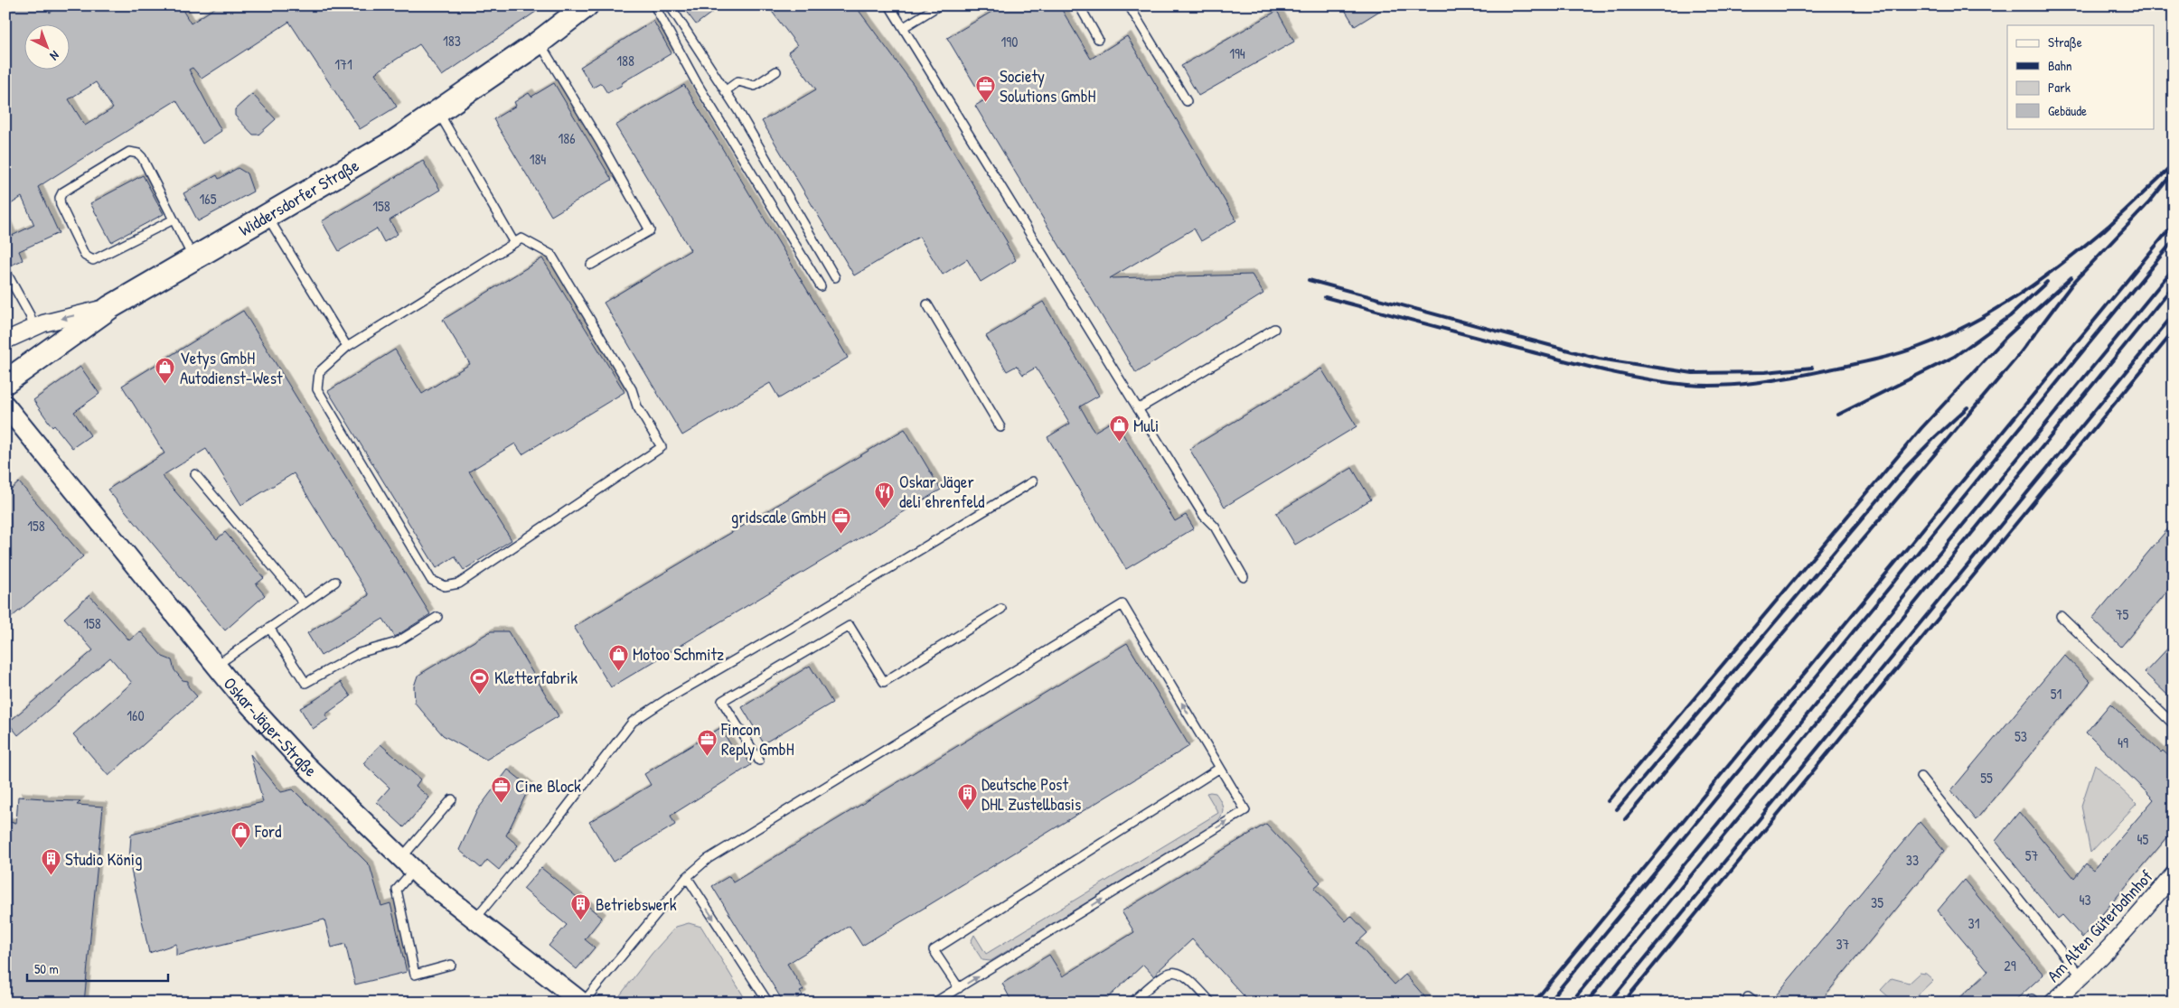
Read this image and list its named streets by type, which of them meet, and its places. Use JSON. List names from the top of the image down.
{
  "streets": {
    "main road": ["Widdersdorfer Straße"],
    "street": ["Oskar-Jäger-Straße", "Am Alten Güterbahnhof"]
  },
  "places": {
    "office": [
      "Society Solutions GmbH",
      "gridscale GmbH",
      "Fincon Reply GmbH",
      "Cine Block"
    ],
    "shop": [
      "Vetys GmbH Autodienst-West",
      "Muli",
      "Motoo Schmitz",
      "Ford"
    ],
    "restaurant": ["Oskar Jäger deli ehrenfeld"],
    "sports": ["Kletterfabrik"],
    "building": ["Deutsche Post DHL Zustellbasis", "Studio König", "Betriebswerk"]
  },
  "house_numbers": [
    "183",
    "190",
    "194",
    "188",
    "171",
    "186",
    "184",
    "165",
    "158",
    "158",
    "75",
    "158",
    "51",
    "160",
    "53",
    "49",
    "55",
    "45",
    "57",
    "33",
    "43",
    "35",
    "31",
    "37",
    "29"
  ],
  "legend": [
    "Straße",
    "Bahn",
    "Park",
    "Gebäude"
  ],
  "scale_bar": "50 m",
  "north": "bottom right"
}
